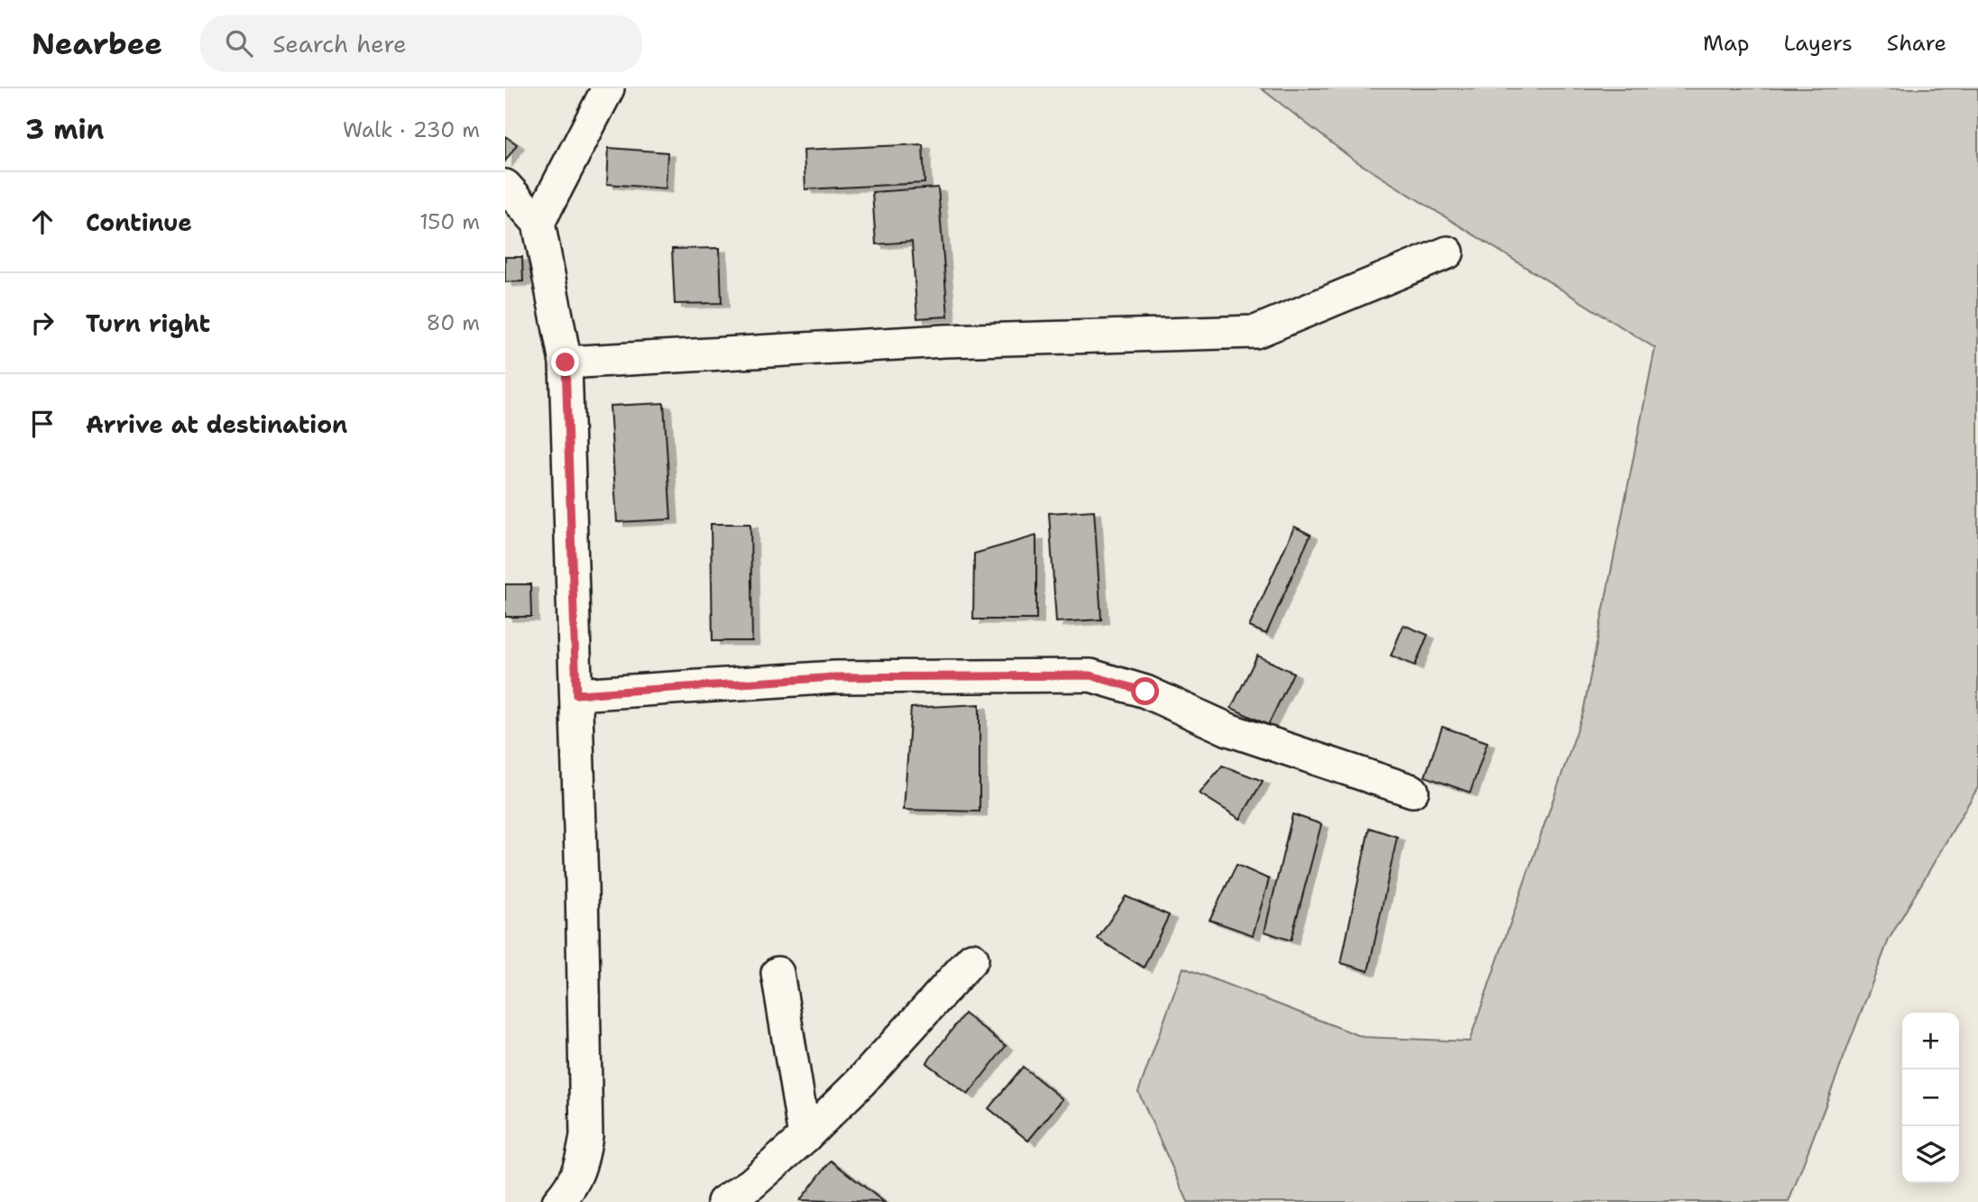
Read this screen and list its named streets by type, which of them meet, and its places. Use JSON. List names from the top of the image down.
{
  "page": {
    "header": "Nearbee",
    "search": "Search here",
    "nav": ["Map", "Layers", "Share"],
    "heading": ["3 min", "Walk · 230 m"],
    "list": [
      ["Continue", "150 m"],
      ["Turn right", "80 m"],
      "Arrive at destination"
    ],
    "map_buttons": ["+", "−"]
  }
}
